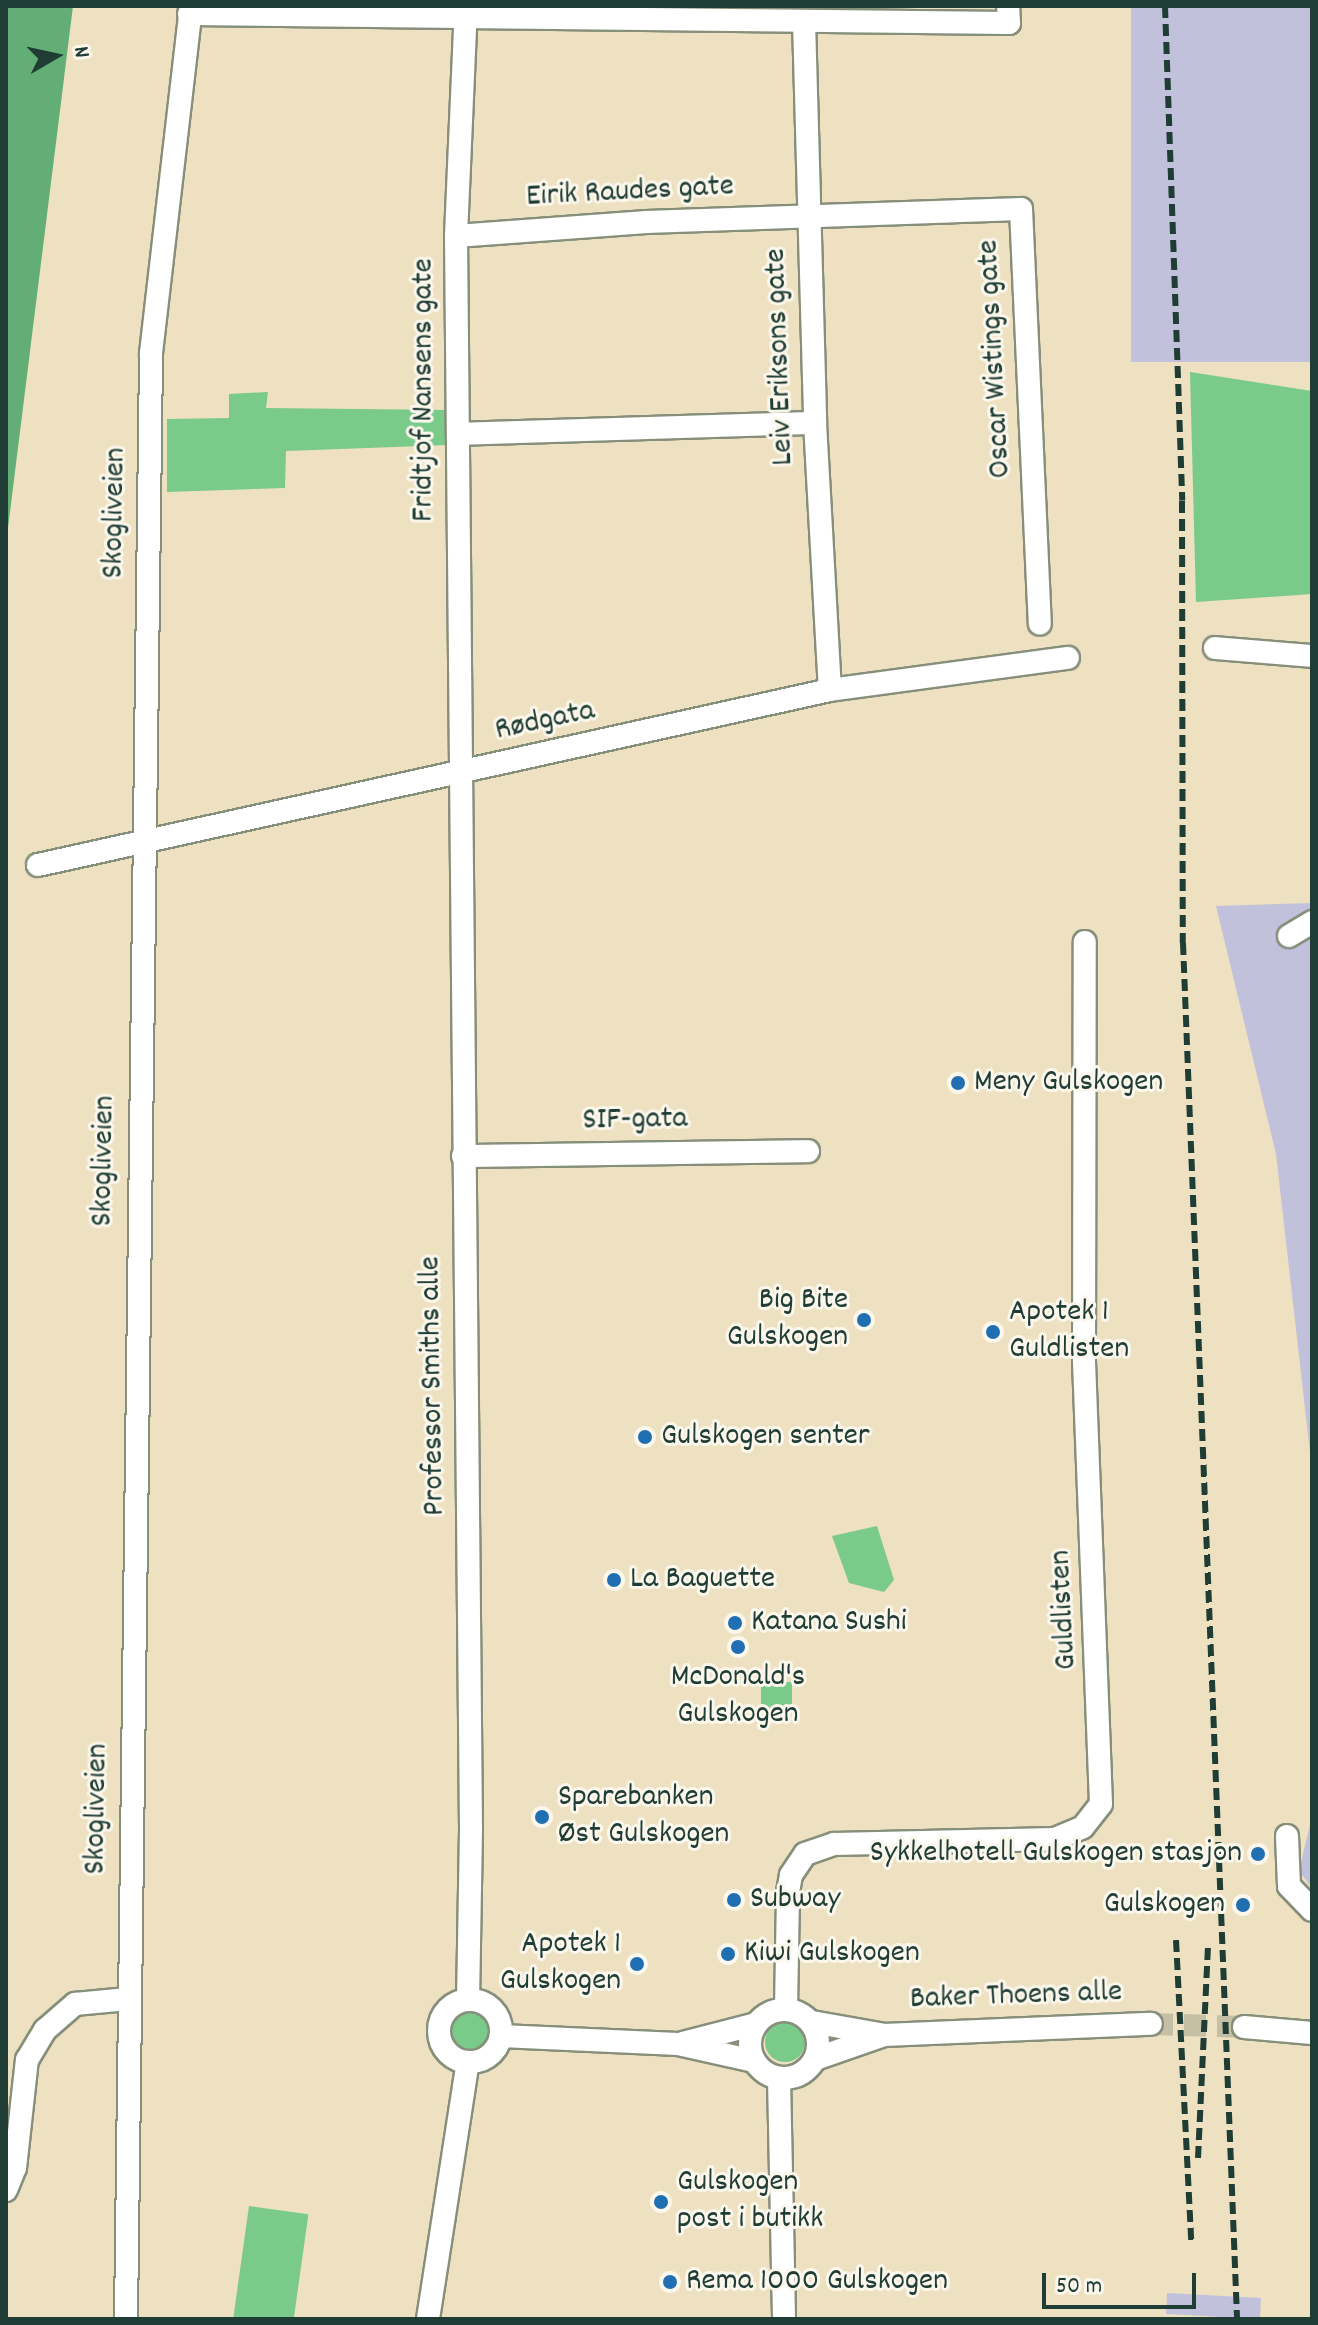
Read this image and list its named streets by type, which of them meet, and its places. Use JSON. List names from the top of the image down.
{
  "streets": {
    "street": [
      "Eirik Raudes gate",
      "Leiv Eriksons gate",
      "Oscar Wistings gate",
      "Fridtjof Nansens gate",
      "Skogliveien",
      "Rødgata",
      "SIF-gata",
      "Professor Smiths alle",
      "Guldlisten",
      "Baker Thoens alle"
    ]
  },
  "crossings": [
    ["Eirik Raudes gate", "Leiv Eriksons gate"],
    ["Eirik Raudes gate", "Oscar Wistings gate"],
    ["Eirik Raudes gate", "Fridtjof Nansens gate"],
    ["Leiv Eriksons gate", "Oscar Wistings gate"],
    ["Leiv Eriksons gate", "Rødgata"],
    ["Fridtjof Nansens gate", "Rødgata"],
    ["Fridtjof Nansens gate", "Professor Smiths alle"],
    ["Skogliveien", "Rødgata"],
    ["Rødgata", "Professor Smiths alle"],
    ["SIF-gata", "Professor Smiths alle"],
    ["Guldlisten", "Baker Thoens alle"]
  ],
  "places": [
    "Meny Gulskogen",
    "Big Bite Gulskogen",
    "Apotek 1 Guldlisten",
    "Gulskogen senter",
    "La Baguette",
    "Katana Sushi",
    "McDonald's Gulskogen",
    "Sparebanken Øst Gulskogen",
    "Sykkelhotell Gulskogen stasjon",
    "Subway",
    "Gulskogen",
    "Kiwi Gulskogen",
    "Apotek 1 Gulskogen",
    "Gulskogen post i butikk",
    "Rema 1000 Gulskogen"
  ],
  "scale_bar": "50 m",
  "north": "right"
}
